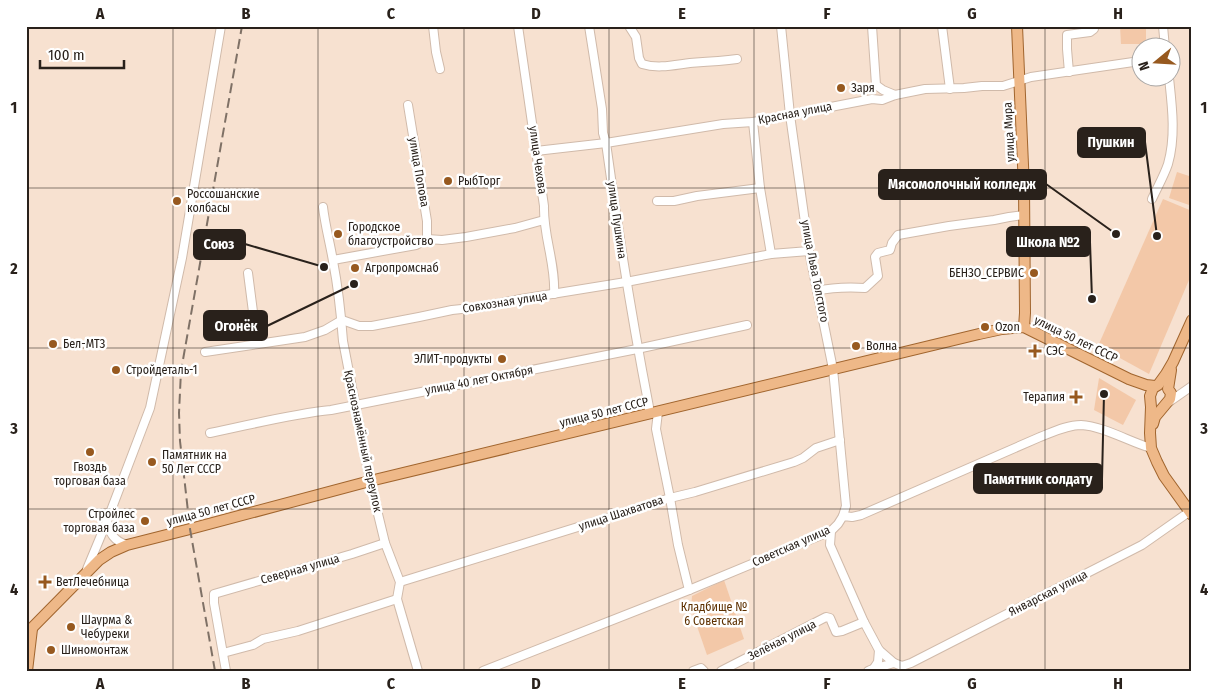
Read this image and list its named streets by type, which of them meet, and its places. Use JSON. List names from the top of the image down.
{
  "streets": {
    "main road": ["улица Мира", "улица 50 лет СССР"],
    "street": [
      "Красная улица",
      "улица Чехова",
      "улица Попова",
      "улица Пушкина",
      "улица Льва Толстого",
      "Совхозная улица",
      "улица 40 лет Октября",
      "Краснознамённый переулок",
      "улица Шахватова",
      "Советская улица",
      "Северная улица",
      "Январская улица",
      "Зелёная улица"
    ]
  },
  "crossings": [
    ["Красная улица", "улица Мира"],
    ["Красная улица", "улица Чехова"],
    ["Красная улица", "улица Пушкина"],
    ["Красная улица", "улица Льва Толстого"],
    ["улица Мира", "улица 50 лет СССР"],
    ["улица Чехова", "Совхозная улица"],
    ["улица Пушкина", "Совхозная улица"],
    ["улица Пушкина", "улица 50 лет СССР"],
    ["улица Пушкина", "улица 40 лет Октября"],
    ["улица Пушкина", "улица Шахватова"],
    ["улица Пушкина", "Советская улица"],
    ["улица Льва Толстого", "Совхозная улица"],
    ["улица Льва Толстого", "улица 50 лет СССР"],
    ["улица Льва Толстого", "улица Шахватова"],
    ["улица Льва Толстого", "Советская улица"],
    ["Совхозная улица", "Краснознамённый переулок"],
    ["улица 50 лет СССР", "Краснознамённый переулок"],
    ["улица 40 лет Октября", "Краснознамённый переулок"],
    ["Краснознамённый переулок", "улица Шахватова"],
    ["Краснознамённый переулок", "Северная улица"]
  ],
  "parks": ["Кладбище № 6 Советская"],
  "places": {
    "other": [
      "Заря",
      "РыбТорг",
      "Россошанские колбасы",
      "Городское благоустройство",
      "Мясомолочный колледж",
      "Пушкин",
      "Союз",
      "Агропромснаб",
      "БЕНЗО_СЕРВИС",
      "Огонёк",
      "Школа №2",
      "Ozon",
      "Бел-МТЗ",
      "Волна",
      "ЭЛИТ-продукты",
      "Стройдеталь-1",
      "Памятник солдату",
      "Гвоздь торговая база",
      "Памятник на 50 Лет СССР",
      "Стройлес торговая база",
      "Шаурма & Чебуреки",
      "Шиномонтаж"
    ],
    "health": ["СЭС", "Терапия", "ВетЛечебница"]
  },
  "scale_bar": "100 m",
  "north": "left",
  "grid": {
    "columns": [
      "A",
      "B",
      "C",
      "D",
      "E",
      "F",
      "G",
      "H"
    ],
    "rows": [
      "1",
      "2",
      "3",
      "4"
    ]
  }
}
